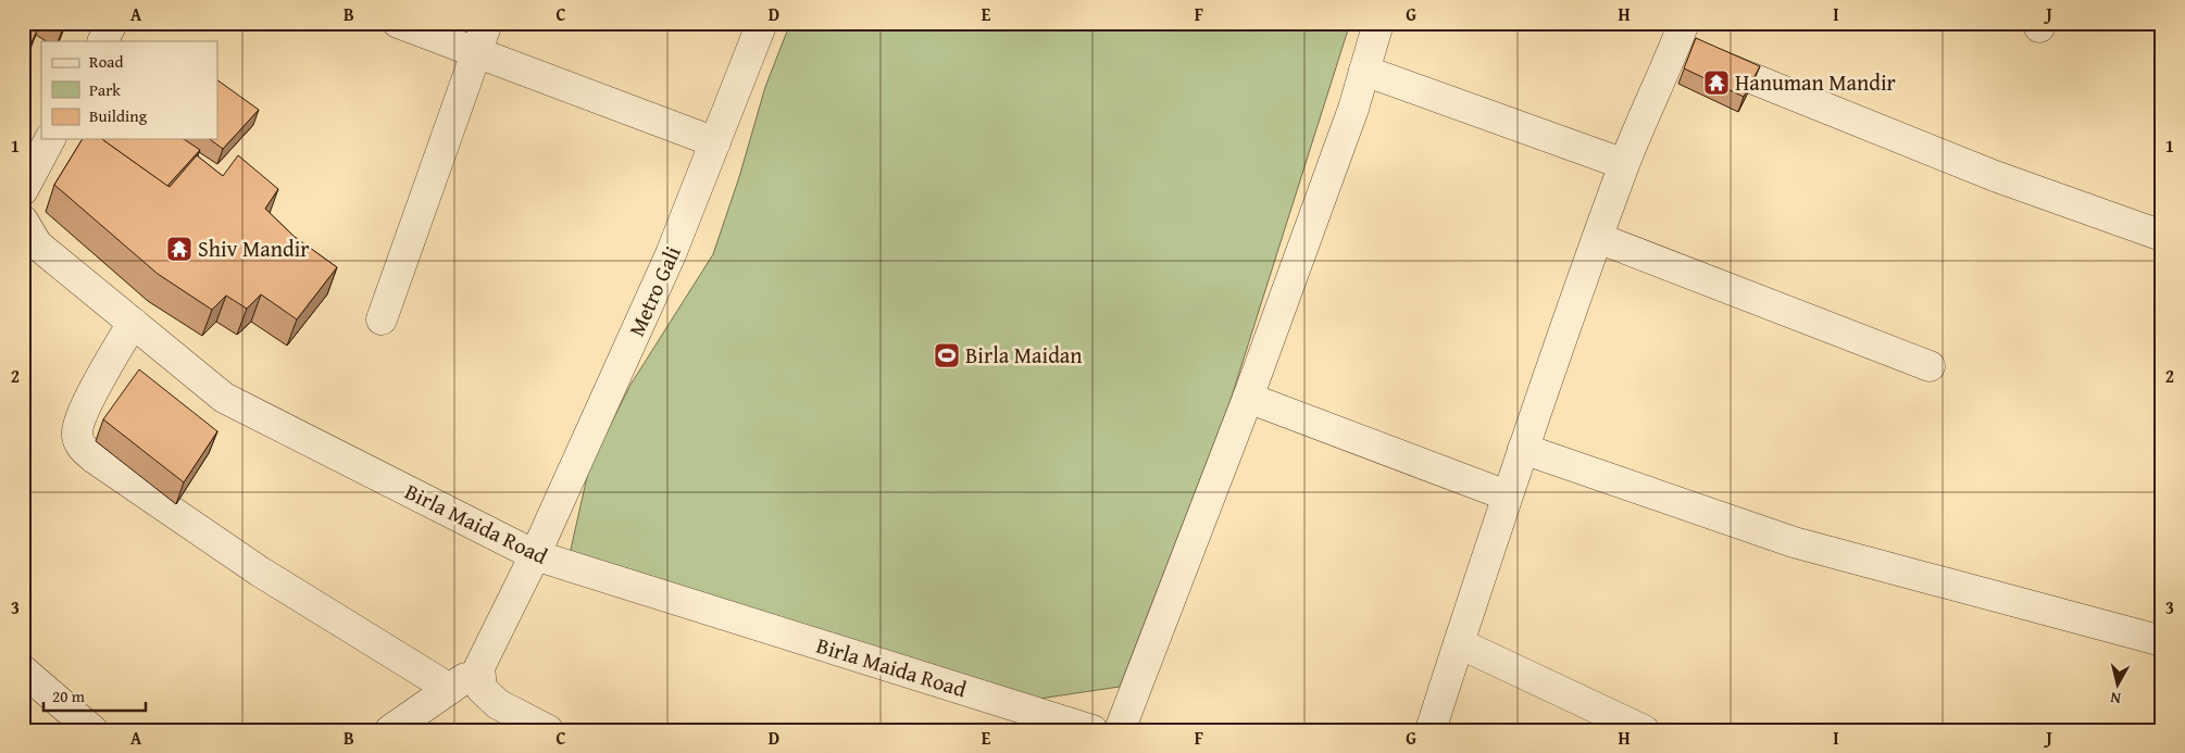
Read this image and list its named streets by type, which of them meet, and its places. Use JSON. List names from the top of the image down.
{
  "streets": {
    "street": ["Metro Gali", "Birla Maida Road"]
  },
  "crossings": [
    ["Metro Gali", "Birla Maida Road"]
  ],
  "places": {
    "temple": ["Hanuman Mandir", "Shiv Mandir"],
    "sports": ["Birla Maidan"]
  },
  "legend": ["Road", "Park", "Building"],
  "scale_bar": "20 m",
  "north": "bottom",
  "grid": {
    "columns": [
      "A",
      "B",
      "C",
      "D",
      "E",
      "F",
      "G",
      "H",
      "I",
      "J"
    ],
    "rows": ["1", "2", "3"]
  }
}
